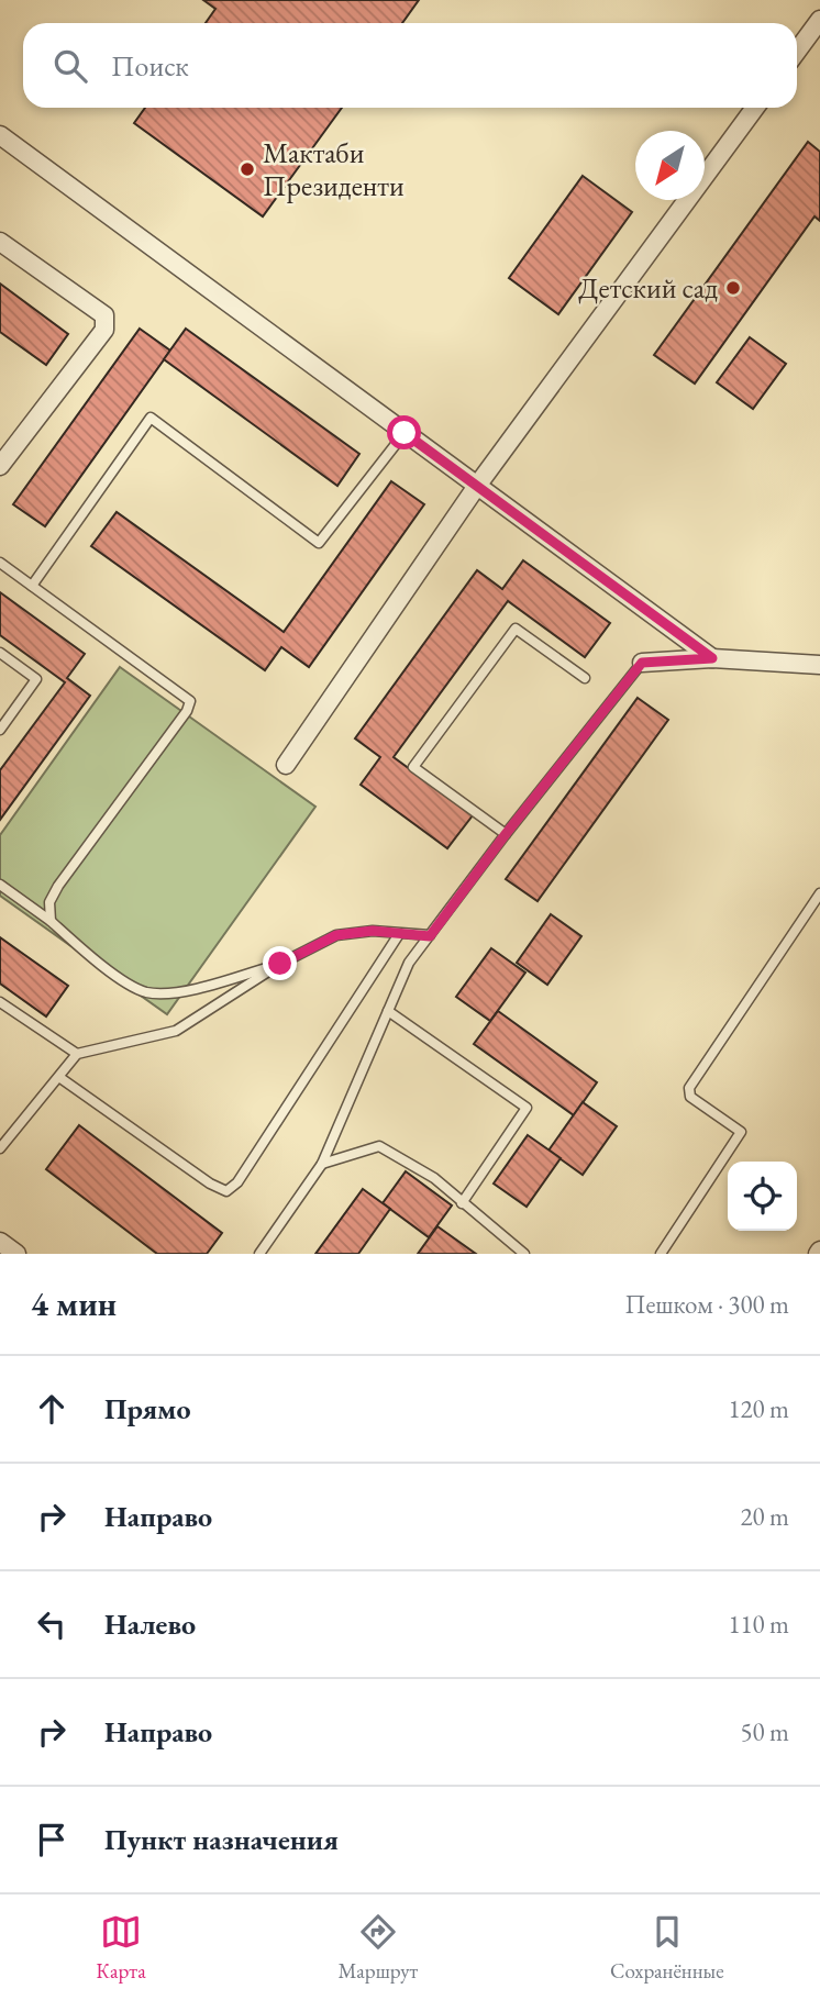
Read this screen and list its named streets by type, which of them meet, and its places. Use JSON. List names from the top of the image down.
{
  "places": ["Мактаби Президенти", "Детский сад"],
  "north": "bottom left",
  "page": {
    "search": "Поиск",
    "heading": ["4 мин", "Пешком · 300 m"],
    "list": [
      ["Прямо", "120 m"],
      ["Направо", "20 m"],
      ["Налево", "110 m"],
      ["Направо", "50 m"],
      "Пункт назначения"
    ],
    "nav": ["Карта", "Маршрут", "Сохранённые"]
  }
}
